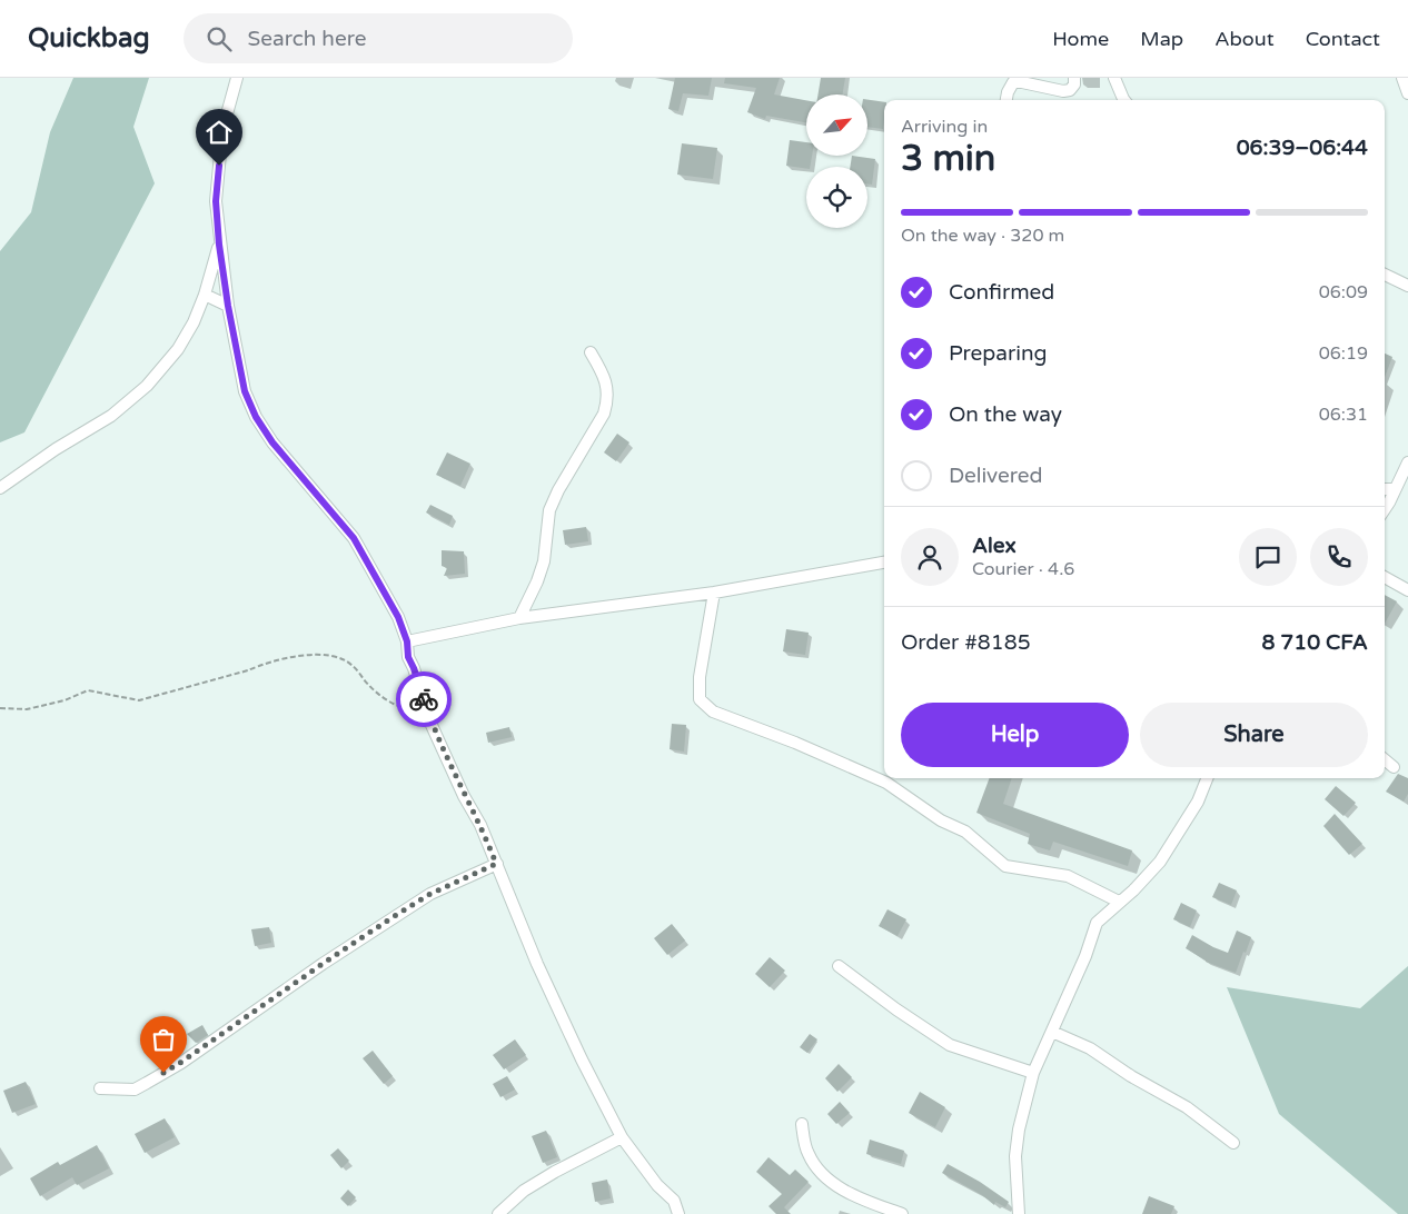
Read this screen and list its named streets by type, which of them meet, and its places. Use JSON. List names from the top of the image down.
{
  "north": "top right",
  "page": {
    "header": "Quickbag",
    "search": "Search here",
    "nav": [
      "Home",
      "Map",
      "About",
      "Contact"
    ],
    "heading": ["3 min", "Arriving in", "06:39–06:44"],
    "panel": [
      "Alex",
      "Courier · 4.6",
      "Order #8185",
      "8 710 CFA"
    ],
    "bar": "On the way · 320 m",
    "list": [
      ["Confirmed", "06:09"],
      ["Preparing", "06:19"],
      ["On the way", "06:31"],
      "Delivered"
    ],
    "buttons": ["Help", "Share"]
  }
}
